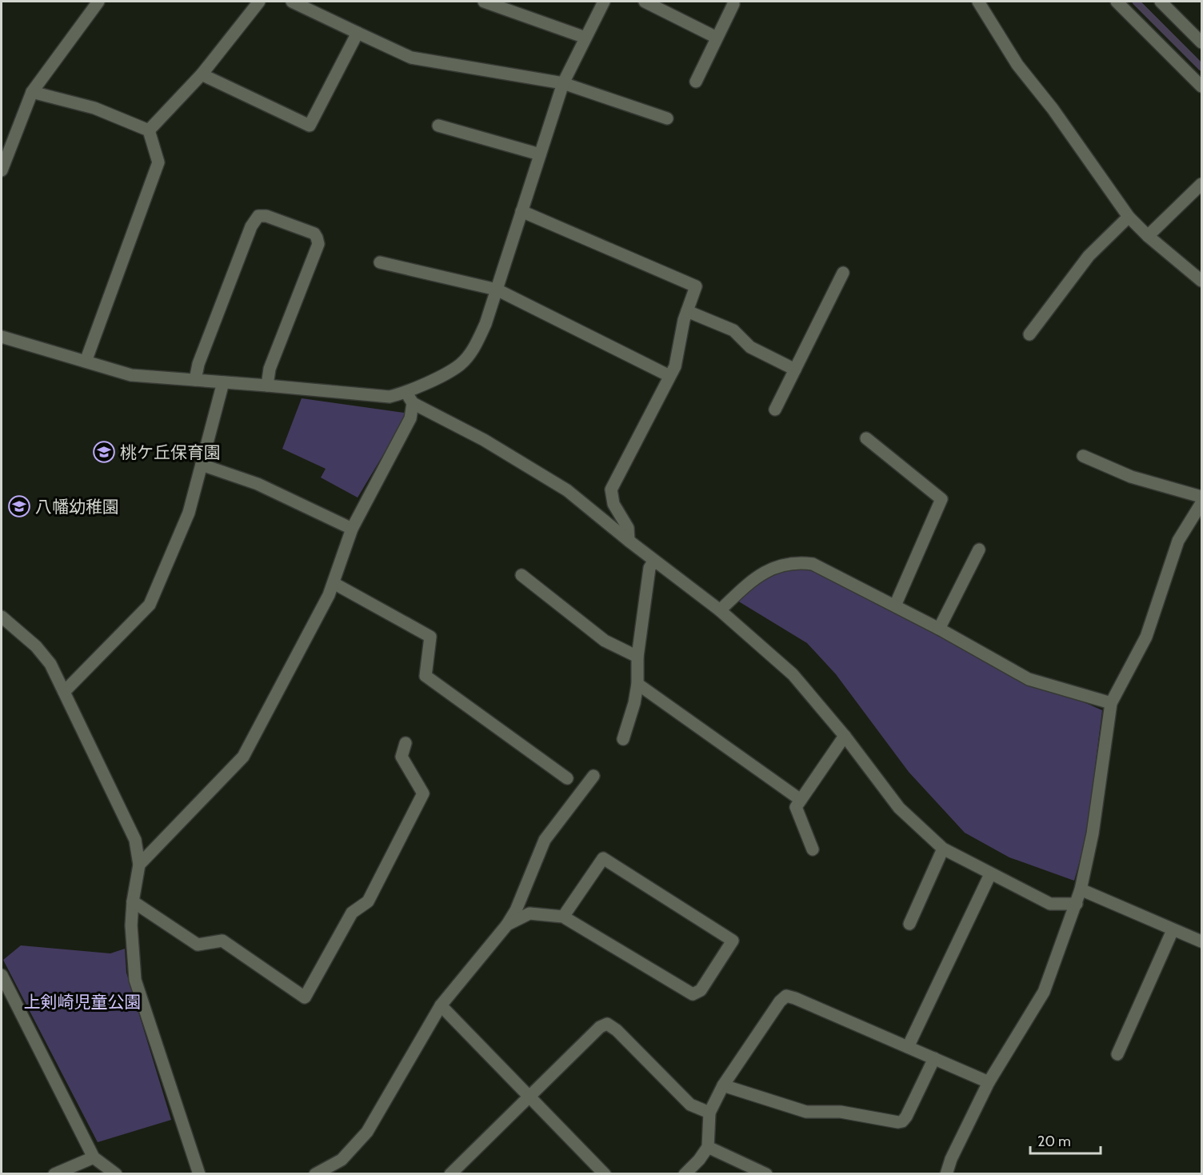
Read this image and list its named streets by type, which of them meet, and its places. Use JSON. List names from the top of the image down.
{
  "parks": ["上剣崎児童公園"],
  "places": {
    "school or university": ["桃ケ丘保育園", "八幡幼稚園"]
  },
  "scale_bar": "20 m"
}
